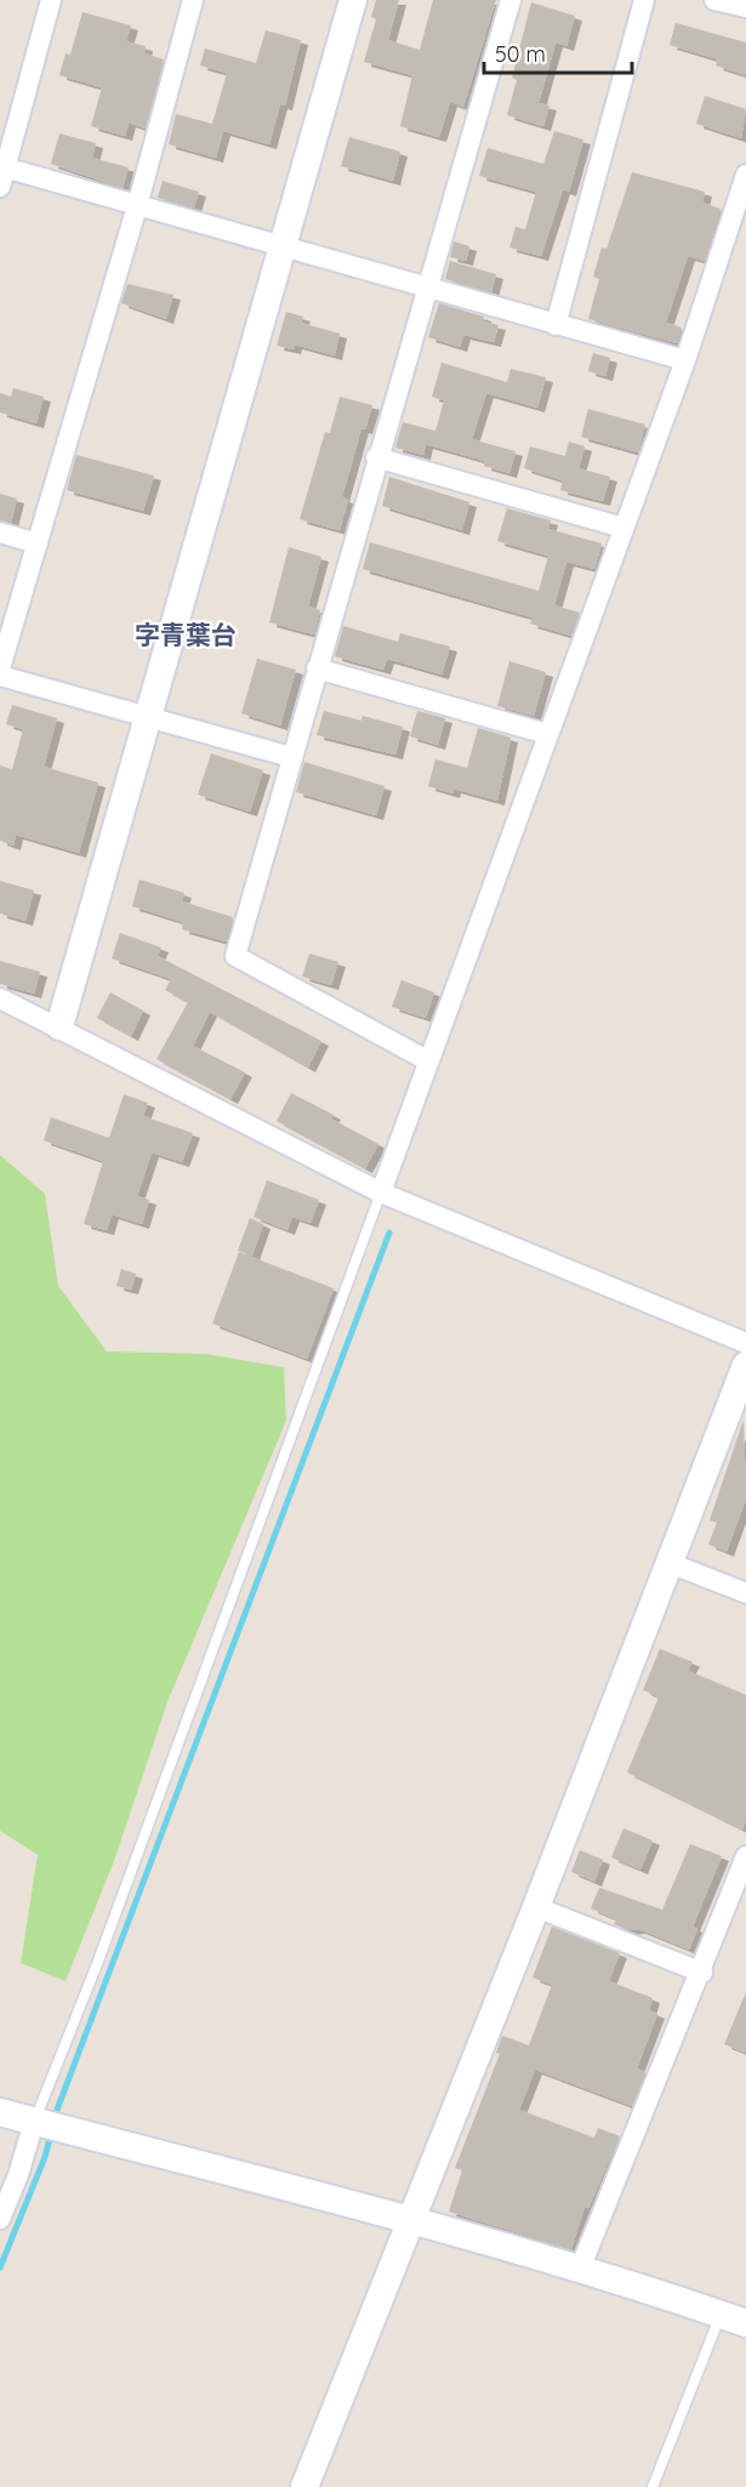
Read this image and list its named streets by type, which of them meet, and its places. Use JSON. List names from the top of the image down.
{
  "districts": ["字青葉台"],
  "scale_bar": "50 m"
}
